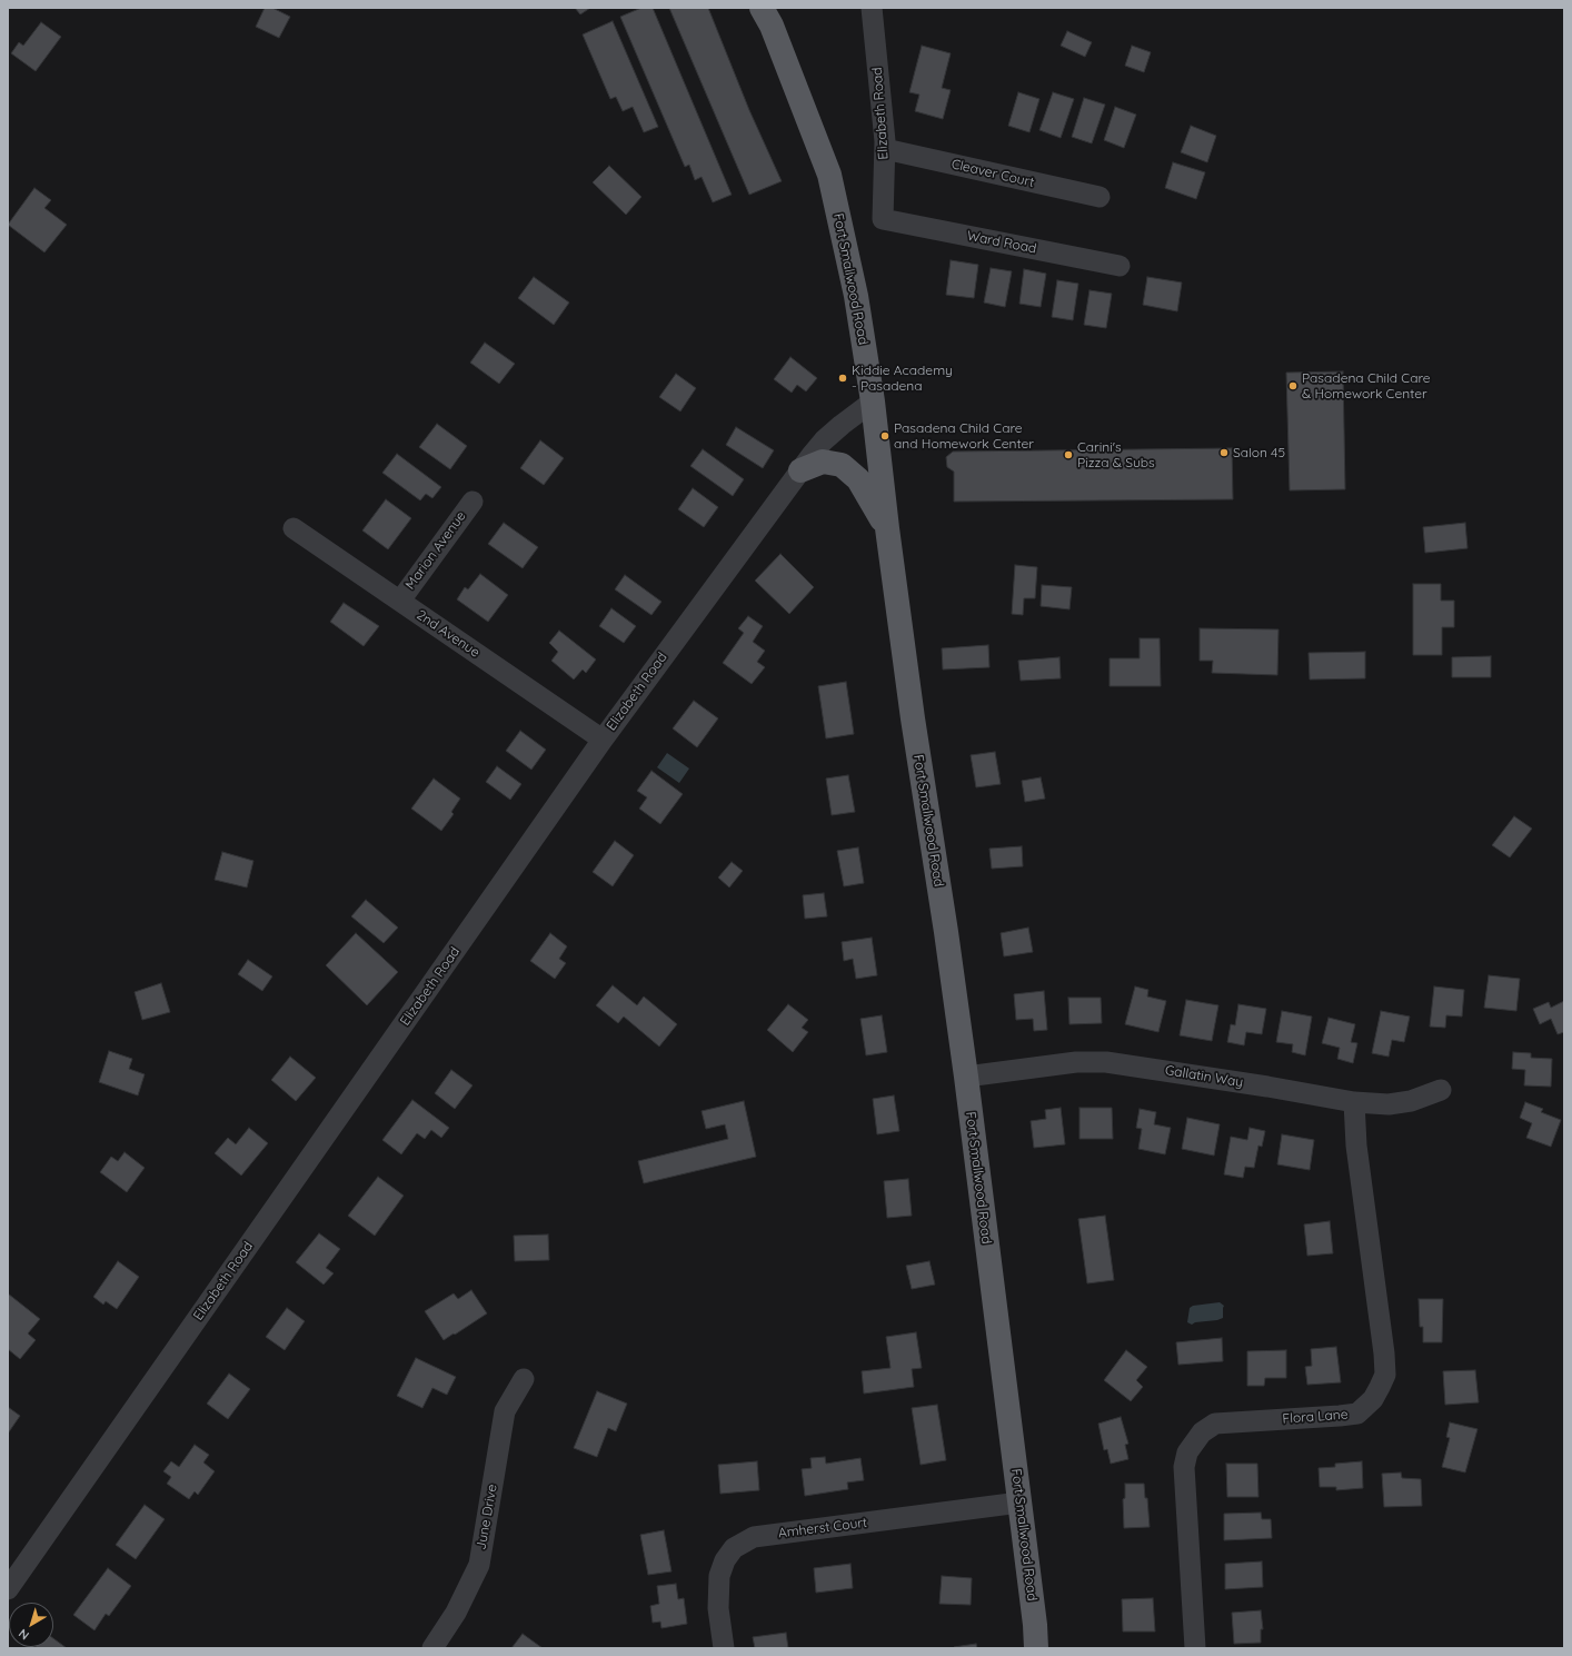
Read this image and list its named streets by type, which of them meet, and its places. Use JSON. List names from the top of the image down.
{
  "streets": {
    "main road": ["Fort Smallwood Road"],
    "street": [
      "Elizabeth Road",
      "Cleaver Court",
      "Ward Road",
      "Marion Avenue",
      "2nd Avenue",
      "Gallatin Way",
      "Flora Lane",
      "June Drive",
      "Amherst Court"
    ]
  },
  "crossings": [
    ["Elizabeth Road", "Cleaver Court"],
    ["Elizabeth Road", "Ward Road"],
    ["Elizabeth Road", "Fort Smallwood Road"],
    ["Elizabeth Road", "2nd Avenue"],
    ["Fort Smallwood Road", "Gallatin Way"],
    ["Fort Smallwood Road", "Amherst Court"],
    ["Marion Avenue", "2nd Avenue"],
    ["Gallatin Way", "Flora Lane"]
  ],
  "places": [
    "Kiddie Academy - Pasadena",
    "Pasadena Child Care & Homework Center",
    "Pasadena Child Care and Homework Center",
    "Salon 45",
    "Carini's Pizza & Subs"
  ],
  "north": "bottom left"
}
